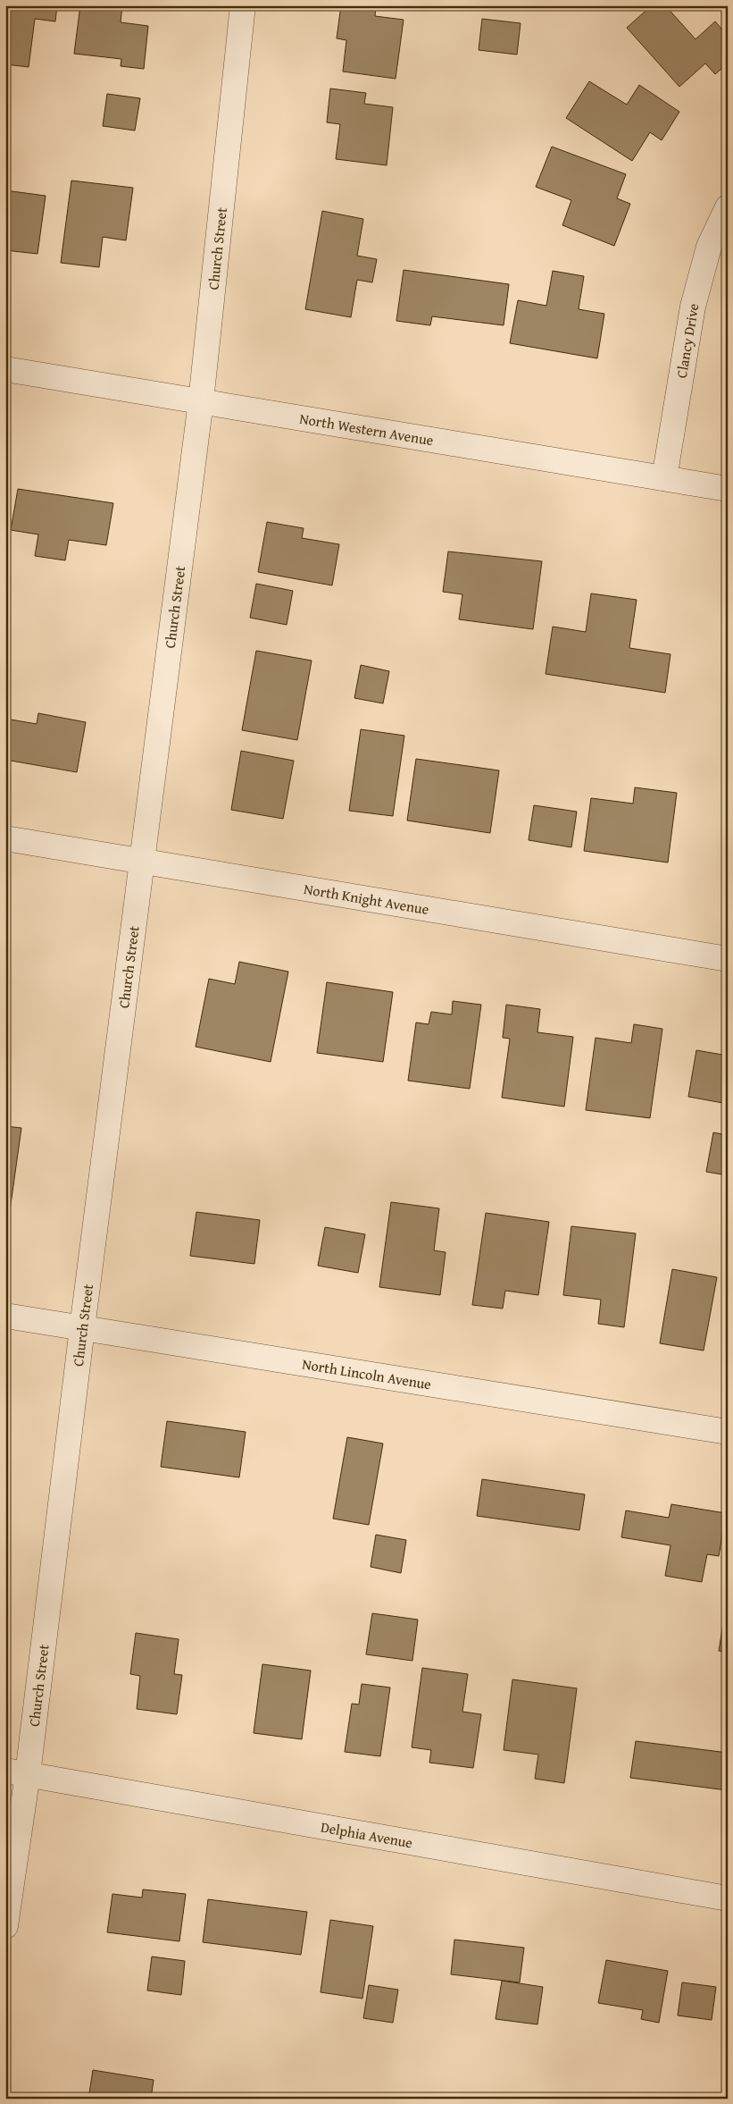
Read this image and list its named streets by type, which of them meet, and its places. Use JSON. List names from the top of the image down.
{
  "streets": {
    "street": [
      "Church Street",
      "Clancy Drive",
      "North Western Avenue",
      "North Knight Avenue",
      "North Lincoln Avenue",
      "Delphia Avenue"
    ]
  },
  "crossings": [
    ["Church Street", "North Western Avenue"],
    ["Church Street", "North Knight Avenue"],
    ["Church Street", "North Lincoln Avenue"],
    ["Church Street", "Delphia Avenue"],
    ["Clancy Drive", "North Western Avenue"]
  ]
}
